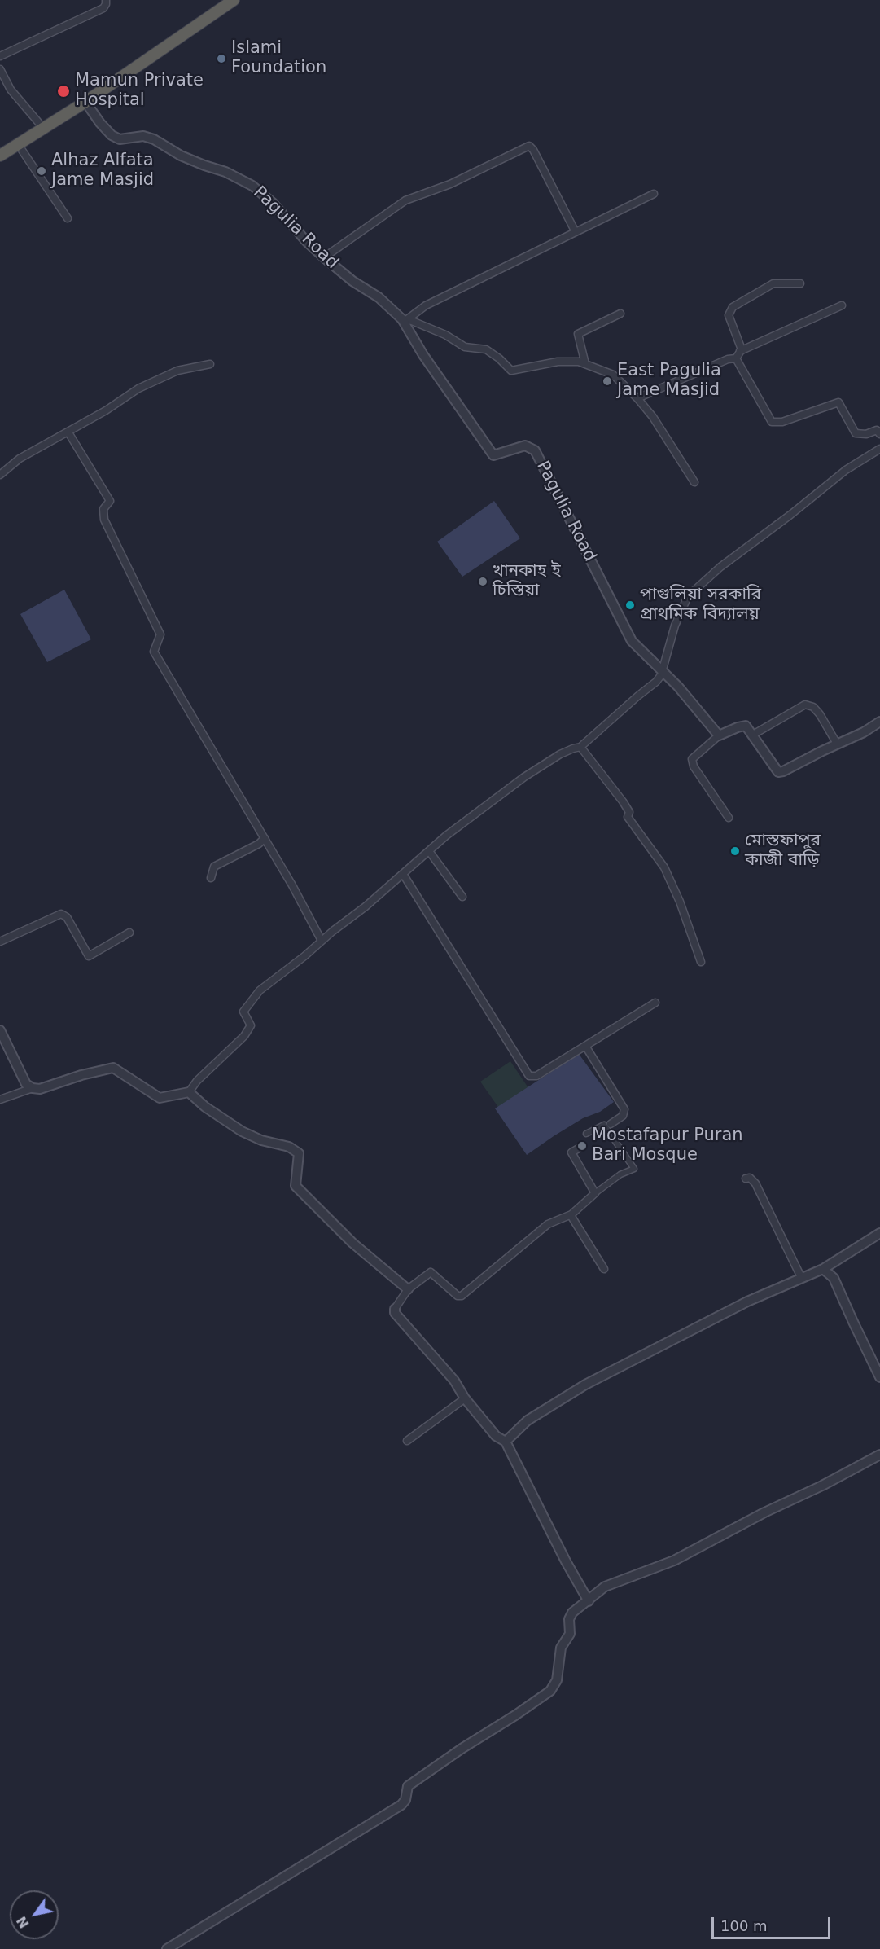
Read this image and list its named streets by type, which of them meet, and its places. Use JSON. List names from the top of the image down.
{
  "streets": {
    "street": ["Pagulia Road"]
  },
  "places": [
    "Islami Foundation",
    "Mamun Private Hospital",
    "Alhaz Alfata Jame Masjid",
    "East Pagulia Jame Masjid",
    "খানকাহ ই চিস্তিয়া",
    "পাগুলিয়া সরকারি প্রাথমিক বিদ্যালয়",
    "মোস্তফাপুর কাজী বাড়ি",
    "Mostafapur Puran Bari Mosque"
  ],
  "scale_bar": "100 m",
  "north": "bottom left"
}
